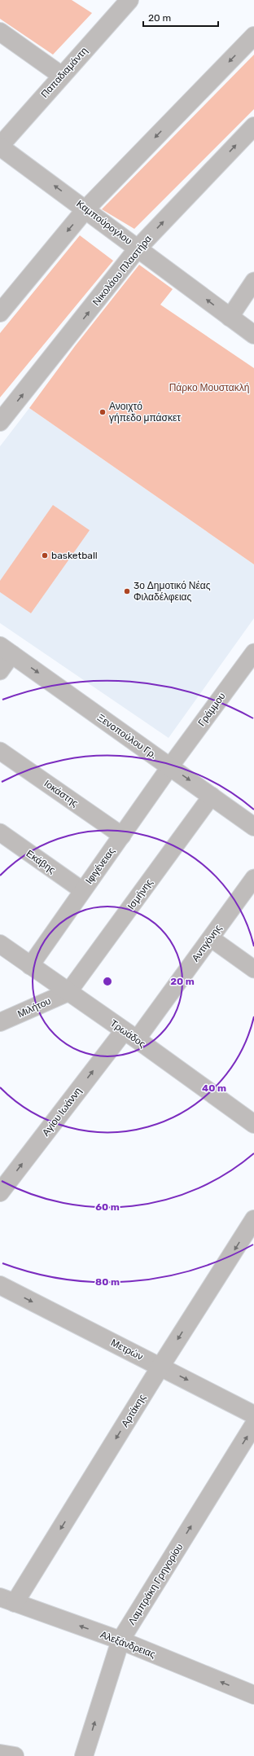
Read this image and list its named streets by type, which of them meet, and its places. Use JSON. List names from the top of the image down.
{
  "streets": {
    "street": [
      "Παπαδιαμάντη",
      "Καμπούρογλου",
      "Νικολάου Πλαστήρα",
      "Γράμμου",
      "Ξενoπούλου Γρ.",
      "Ιοκάστης",
      "Εκάβης",
      "Ιφιγένειας",
      "Ισμήνης",
      "Αντιγόνης",
      "Μιλήτου",
      "Τρωάδος",
      "Αγίου Ιωάννη",
      "Μετρών",
      "Αρτάκης",
      "Λαμπράκη Γρηγορίου",
      "Αλεξάνδρειας"
    ]
  },
  "crossings": [
    ["Παπαδιαμάντη", "Καμπούρογλου"],
    ["Καμπούρογλου", "Νικολάου Πλαστήρα"],
    ["Γράμμου", "Ξενoπούλου Γρ."],
    ["Γράμμου", "Ιφιγένειας"],
    ["Ξενoπούλου Γρ.", "Ιφιγένειας"],
    ["Ξενoπούλου Γρ.", "Ισμήνης"],
    ["Ιοκάστης", "Ιφιγένειας"],
    ["Εκάβης", "Ιφιγένειας"],
    ["Ιφιγένειας", "Τρωάδος"],
    ["Ισμήνης", "Μιλήτου"],
    ["Ισμήνης", "Τρωάδος"],
    ["Αντιγόνης", "Τρωάδος"],
    ["Αντιγόνης", "Αγίου Ιωάννη"],
    ["Μιλήτου", "Τρωάδος"],
    ["Τρωάδος", "Αγίου Ιωάννη"],
    ["Μετρών", "Αρτάκης"],
    ["Αρτάκης", "Αλεξάνδρειας"],
    ["Λαμπράκη Γρηγορίου", "Αλεξάνδρειας"]
  ],
  "one_way": [
    "Καμπούρογλου",
    "Ξενoπούλου Γρ.",
    "Αγίου Ιωάννη",
    "Μετρών",
    "Αρτάκης",
    "Λαμπράκη Γρηγορίου",
    "Αλεξάνδρειας"
  ],
  "parks": ["Πάρκο Μουστακλή"],
  "places": ["Ανοιχτό γήπεδο μπάσκετ", "basketball", "3ο Δημοτικό Νέας Φιλαδέλφειας"],
  "scale_bar": "20 m",
  "rings": [
    "20 m",
    "40 m",
    "60 m",
    "80 m"
  ]
}
